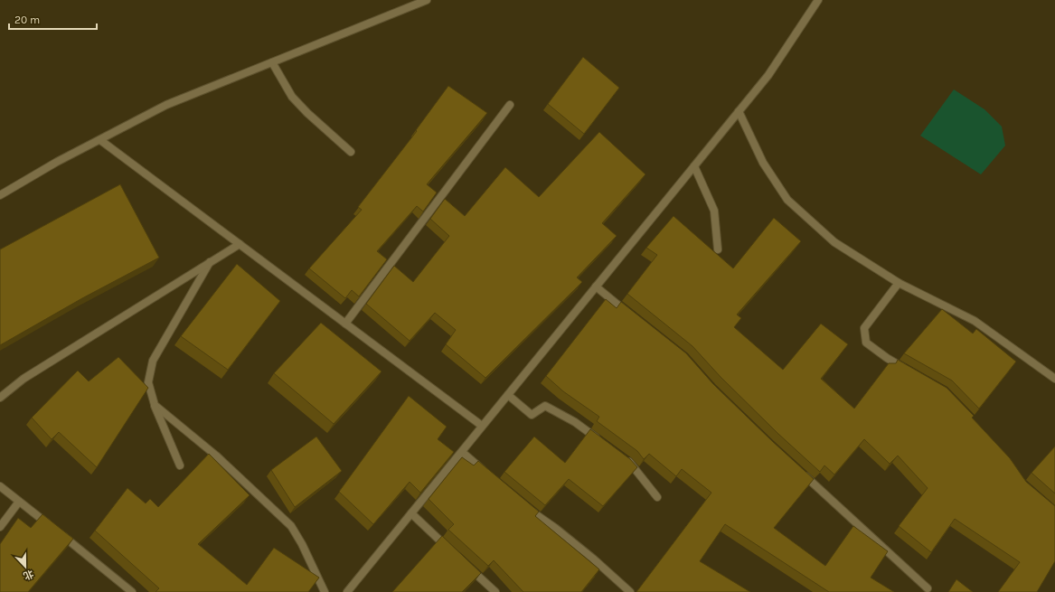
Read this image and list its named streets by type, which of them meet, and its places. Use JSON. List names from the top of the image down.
{
  "scale_bar": "20 m",
  "north": "bottom"
}
